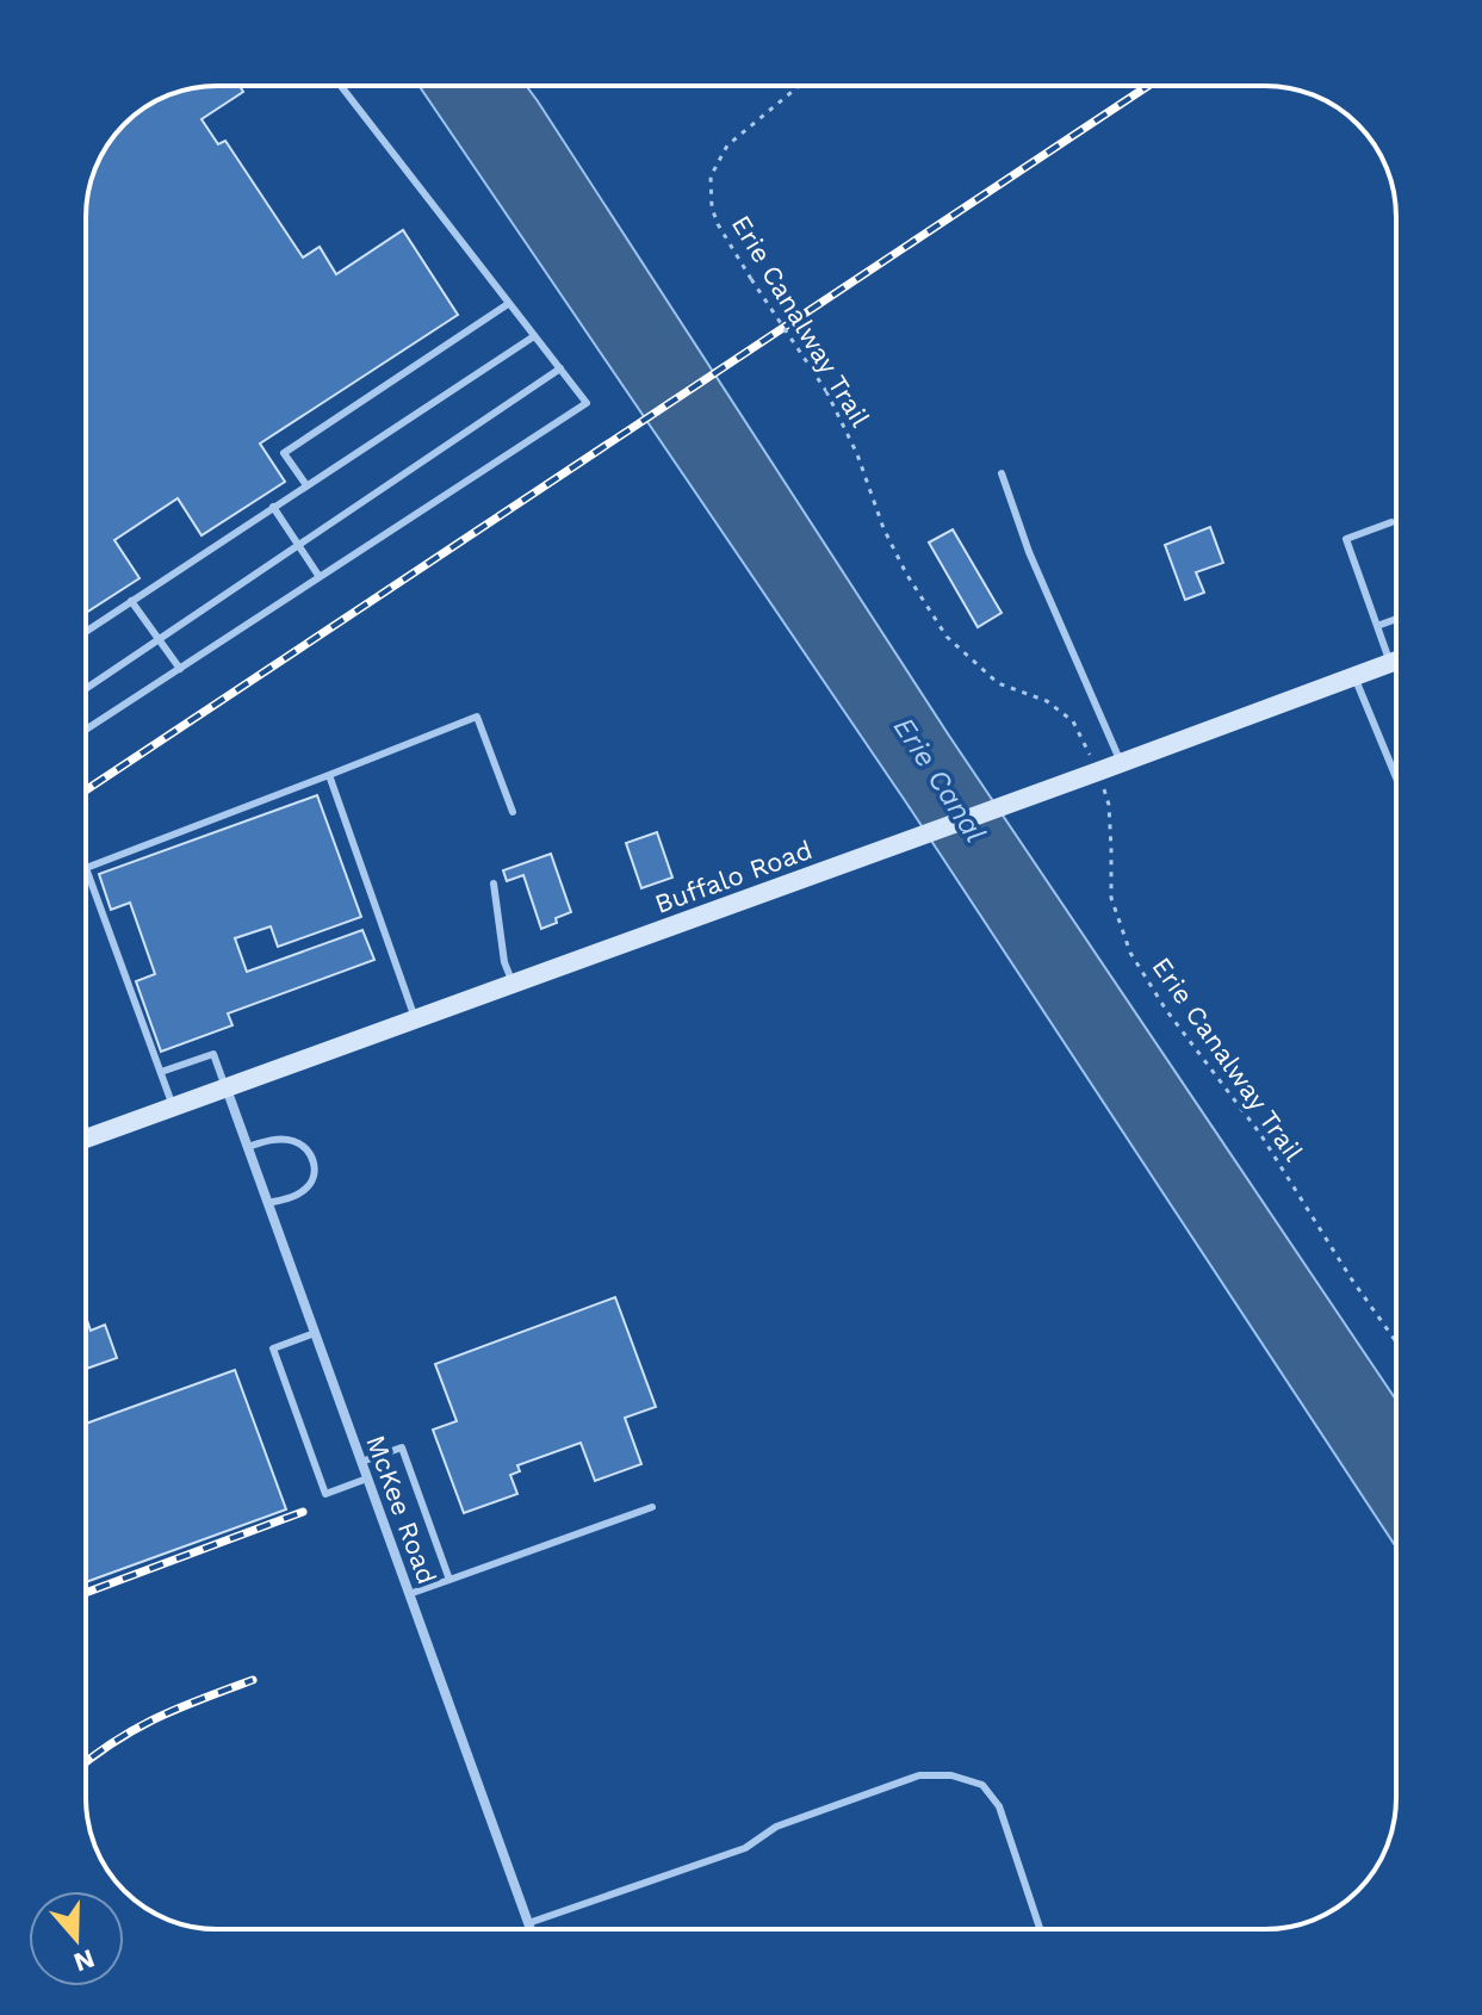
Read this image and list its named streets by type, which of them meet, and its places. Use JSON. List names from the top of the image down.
{
  "streets": {
    "main road": ["Buffalo Road"],
    "street": ["McKee Road"],
    "path": ["Erie Canalway Trail"]
  },
  "crossings": [
    ["Erie Canalway Trail", "Buffalo Road"],
    ["Buffalo Road", "McKee Road"]
  ],
  "water": ["Erie Canal"],
  "north": "bottom"
}
